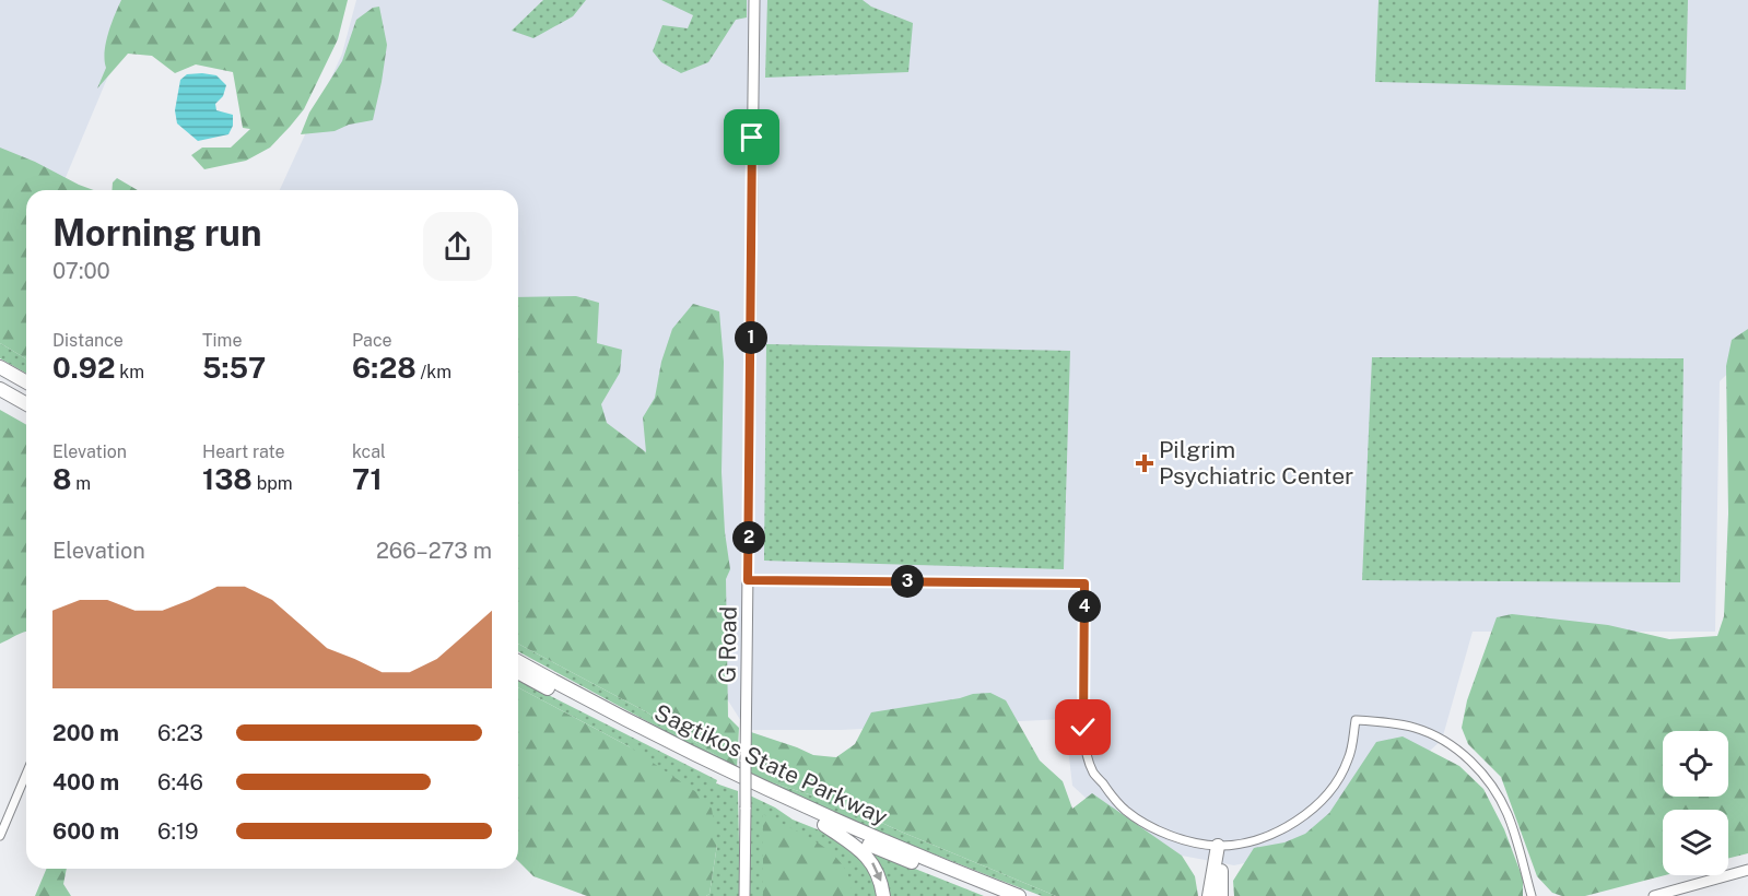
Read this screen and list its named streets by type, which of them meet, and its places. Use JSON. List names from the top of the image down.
{
  "streets": {
    "highway": ["Sagtikos State Parkway"],
    "street": ["G Road"]
  },
  "places": {
    "health": ["Pilgrim Psychiatric Center"]
  },
  "page": {
    "heading": ["Morning run", "07:00"],
    "stats": [
      ["Distance", "0.92 km"],
      ["Time", "5:57"],
      ["Pace", "6:28 /km"],
      ["Elevation", "8 m"],
      ["Heart rate", "138 bpm"],
      ["kcal", "71"]
    ],
    "pins": [
      "1",
      "2",
      "3",
      "4"
    ],
    "chart": ["Elevation", "266–273 m"],
    "list": [
      {
        "name": "200 m",
        "note": "6:23"
      },
      {
        "name": "400 m",
        "note": "6:46"
      },
      {
        "name": "600 m",
        "note": "6:19"
      }
    ]
  }
}
